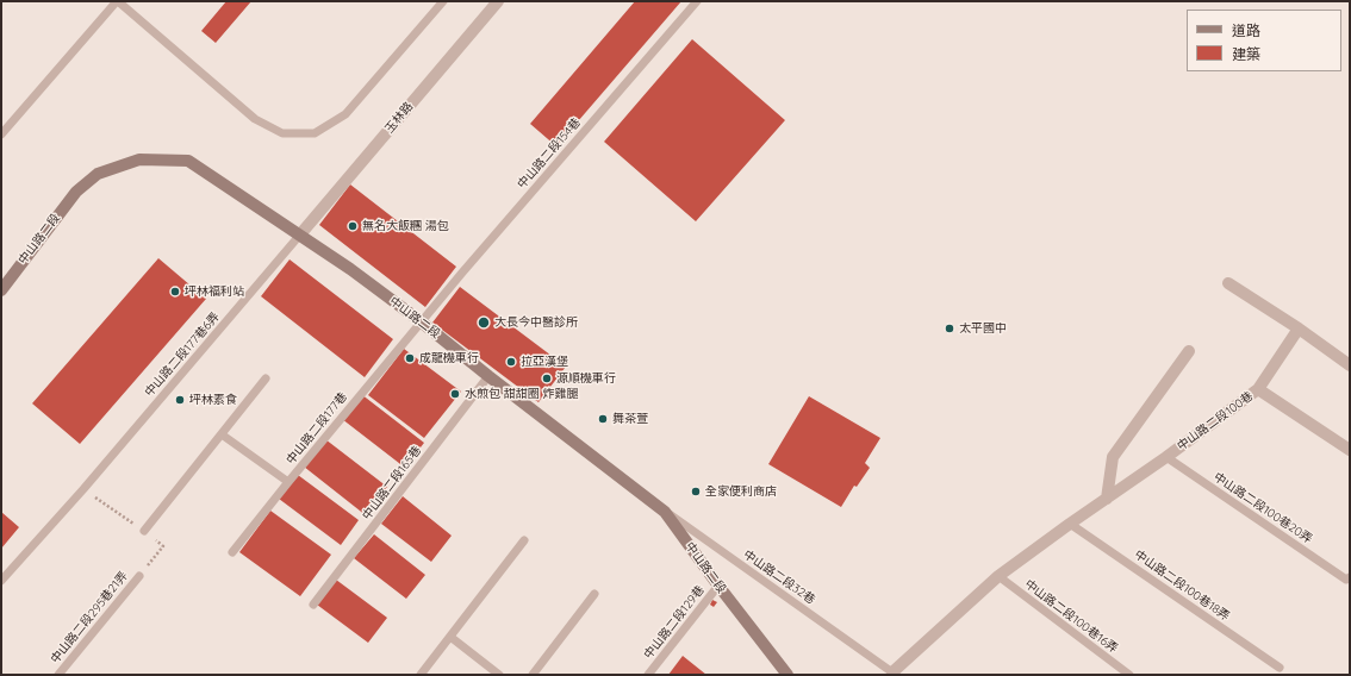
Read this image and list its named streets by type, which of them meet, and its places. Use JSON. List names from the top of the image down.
{
  "streets": {
    "main road": ["中山路二段"],
    "street": ["玉林路", "中山路二段100巷"],
    "lane": [
      "中山路二段154巷",
      "中山路二段177巷6弄",
      "中山路二段177巷",
      "中山路二段165巷",
      "中山路二段100巷20弄",
      "中山路二段32巷",
      "中山路二段100巷18弄",
      "中山路二段100巷16弄",
      "中山路二段295巷21弄",
      "中山路二段129巷"
    ]
  },
  "crossings": [
    ["玉林路", "中山路二段"],
    ["玉林路", "中山路二段177巷6弄"],
    ["中山路二段154巷", "中山路二段"],
    ["中山路二段154巷", "中山路二段177巷"],
    ["中山路二段", "中山路二段177巷6弄"],
    ["中山路二段", "中山路二段177巷"],
    ["中山路二段", "中山路二段165巷"],
    ["中山路二段", "中山路二段32巷"],
    ["中山路二段", "中山路二段129巷"],
    ["中山路二段100巷", "中山路二段100巷20弄"],
    ["中山路二段100巷", "中山路二段32巷"],
    ["中山路二段100巷", "中山路二段100巷18弄"],
    ["中山路二段100巷", "中山路二段100巷16弄"]
  ],
  "places": [
    "無名大飯糰 湯包",
    "坪林福利站",
    "大長今中醫診所",
    "太平國中",
    "成龍機車行",
    "拉亞漢堡",
    "源順機車行",
    "水煎包 甜甜圈 炸雞腿",
    "坪林素食",
    "舞茶萱",
    "全家便利商店"
  ],
  "legend": ["道路", "建築"]
}
